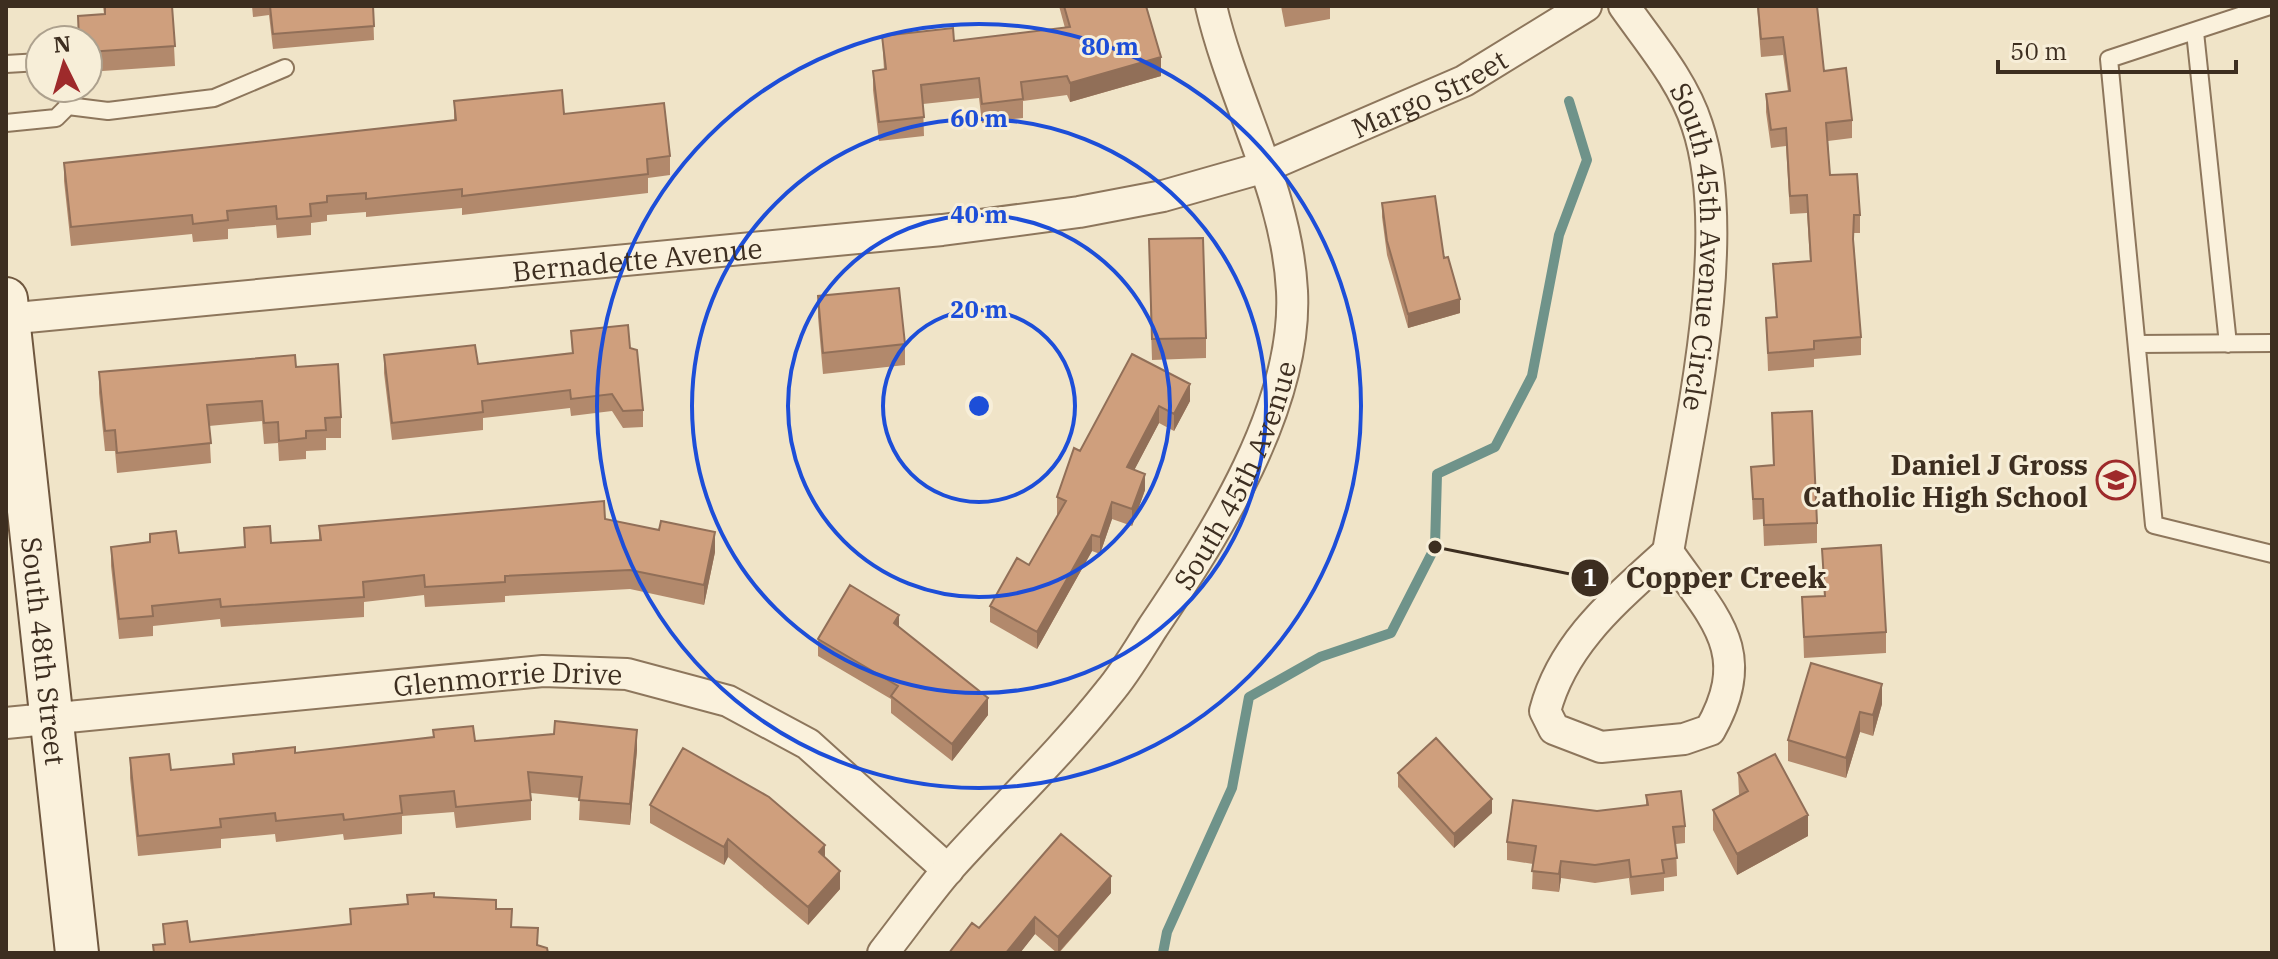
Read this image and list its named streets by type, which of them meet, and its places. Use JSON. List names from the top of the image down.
{
  "streets": {
    "street": [
      "Margo Street",
      "South 45th Avenue Circle",
      "Bernadette Avenue",
      "South 45th Avenue",
      "South 48th Street",
      "Glenmorrie Drive"
    ]
  },
  "crossings": [
    ["Margo Street", "Bernadette Avenue"],
    ["Margo Street", "South 45th Avenue"],
    ["Bernadette Avenue", "South 45th Avenue"],
    ["Bernadette Avenue", "South 48th Street"],
    ["South 45th Avenue", "Glenmorrie Drive"],
    ["South 48th Street", "Glenmorrie Drive"]
  ],
  "places": {
    "school or university": ["Daniel J Gross Catholic High School"],
    "other": ["Copper Creek"]
  },
  "scale_bar": "50 m",
  "north": "top",
  "rings": [
    "80 m",
    "60 m",
    "40 m",
    "20 m"
  ]
}
